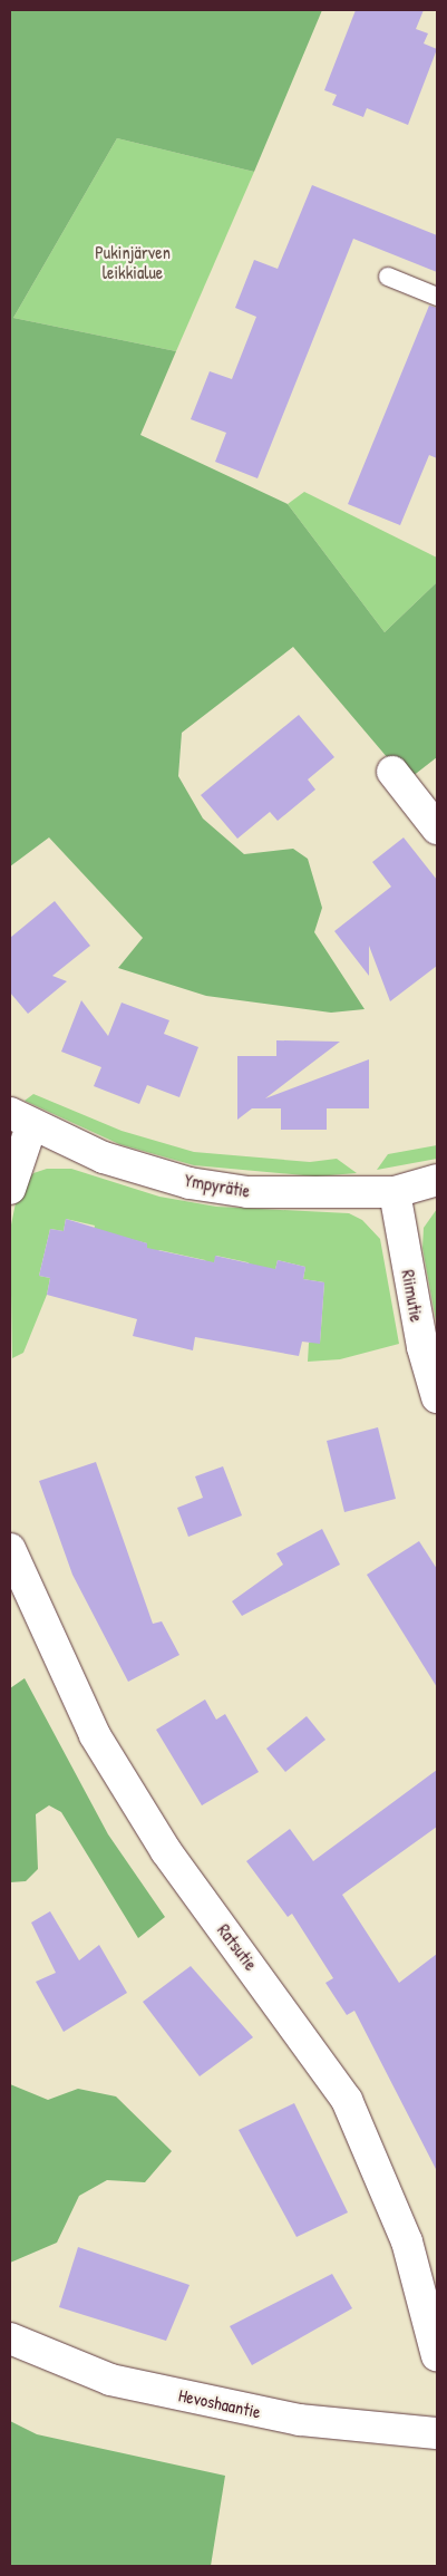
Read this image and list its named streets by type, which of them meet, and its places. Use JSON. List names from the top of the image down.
{
  "streets": {
    "street": [
      "Ympyrätie",
      "Riimutie",
      "Ratsutie",
      "Hevoshaantie"
    ]
  },
  "crossings": [
    ["Ympyrätie", "Riimutie"]
  ],
  "parks": ["Pukinjärven leikkialue"]
}
